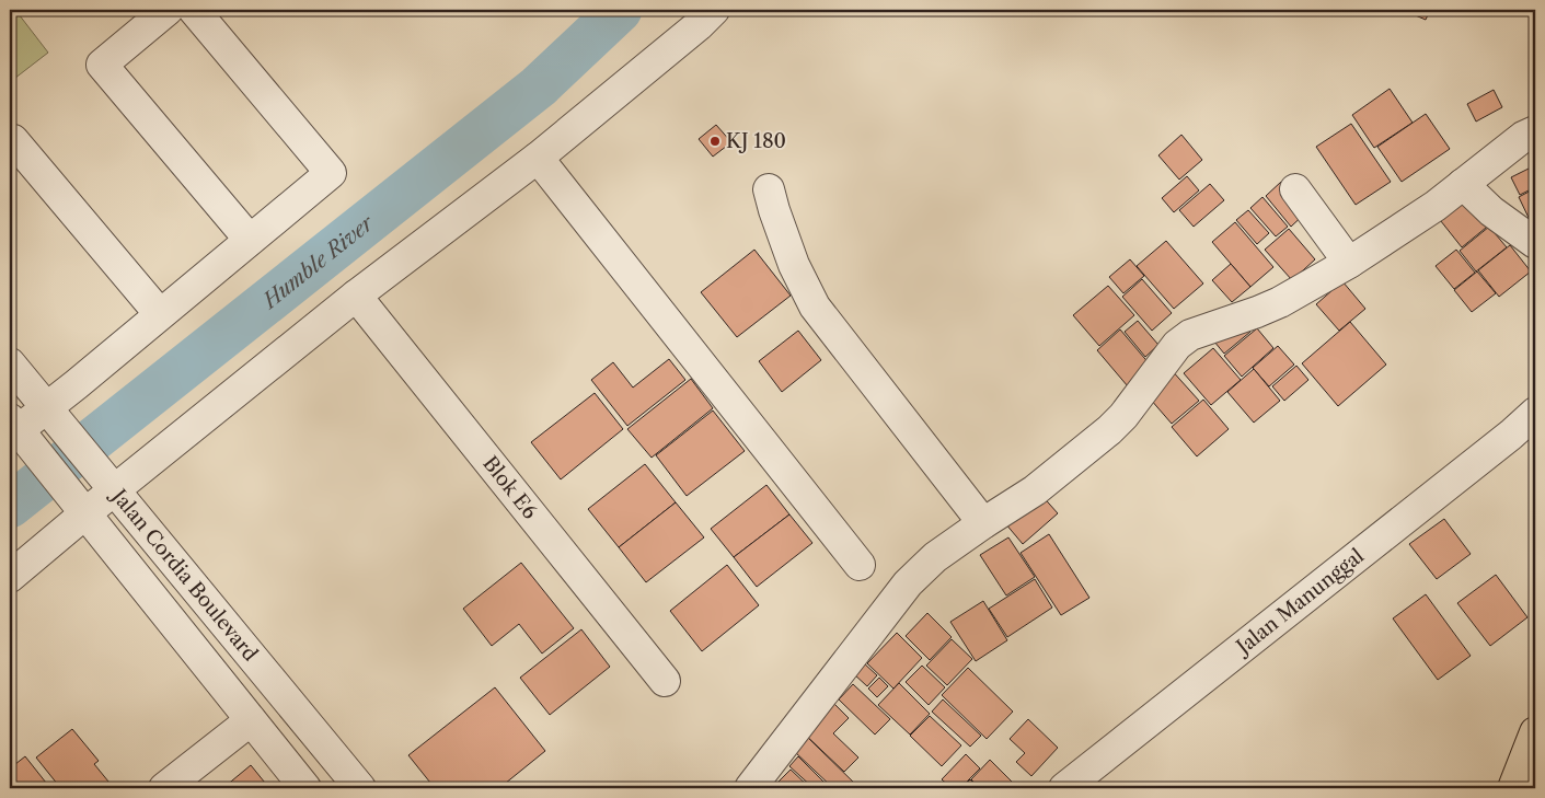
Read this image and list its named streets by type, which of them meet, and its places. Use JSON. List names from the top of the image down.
{
  "streets": {
    "street": ["Blok E6", "Jalan Cordia Boulevard", "Jalan Manunggal"]
  },
  "water": ["Humble River"],
  "places": ["KJ 180"]
}
